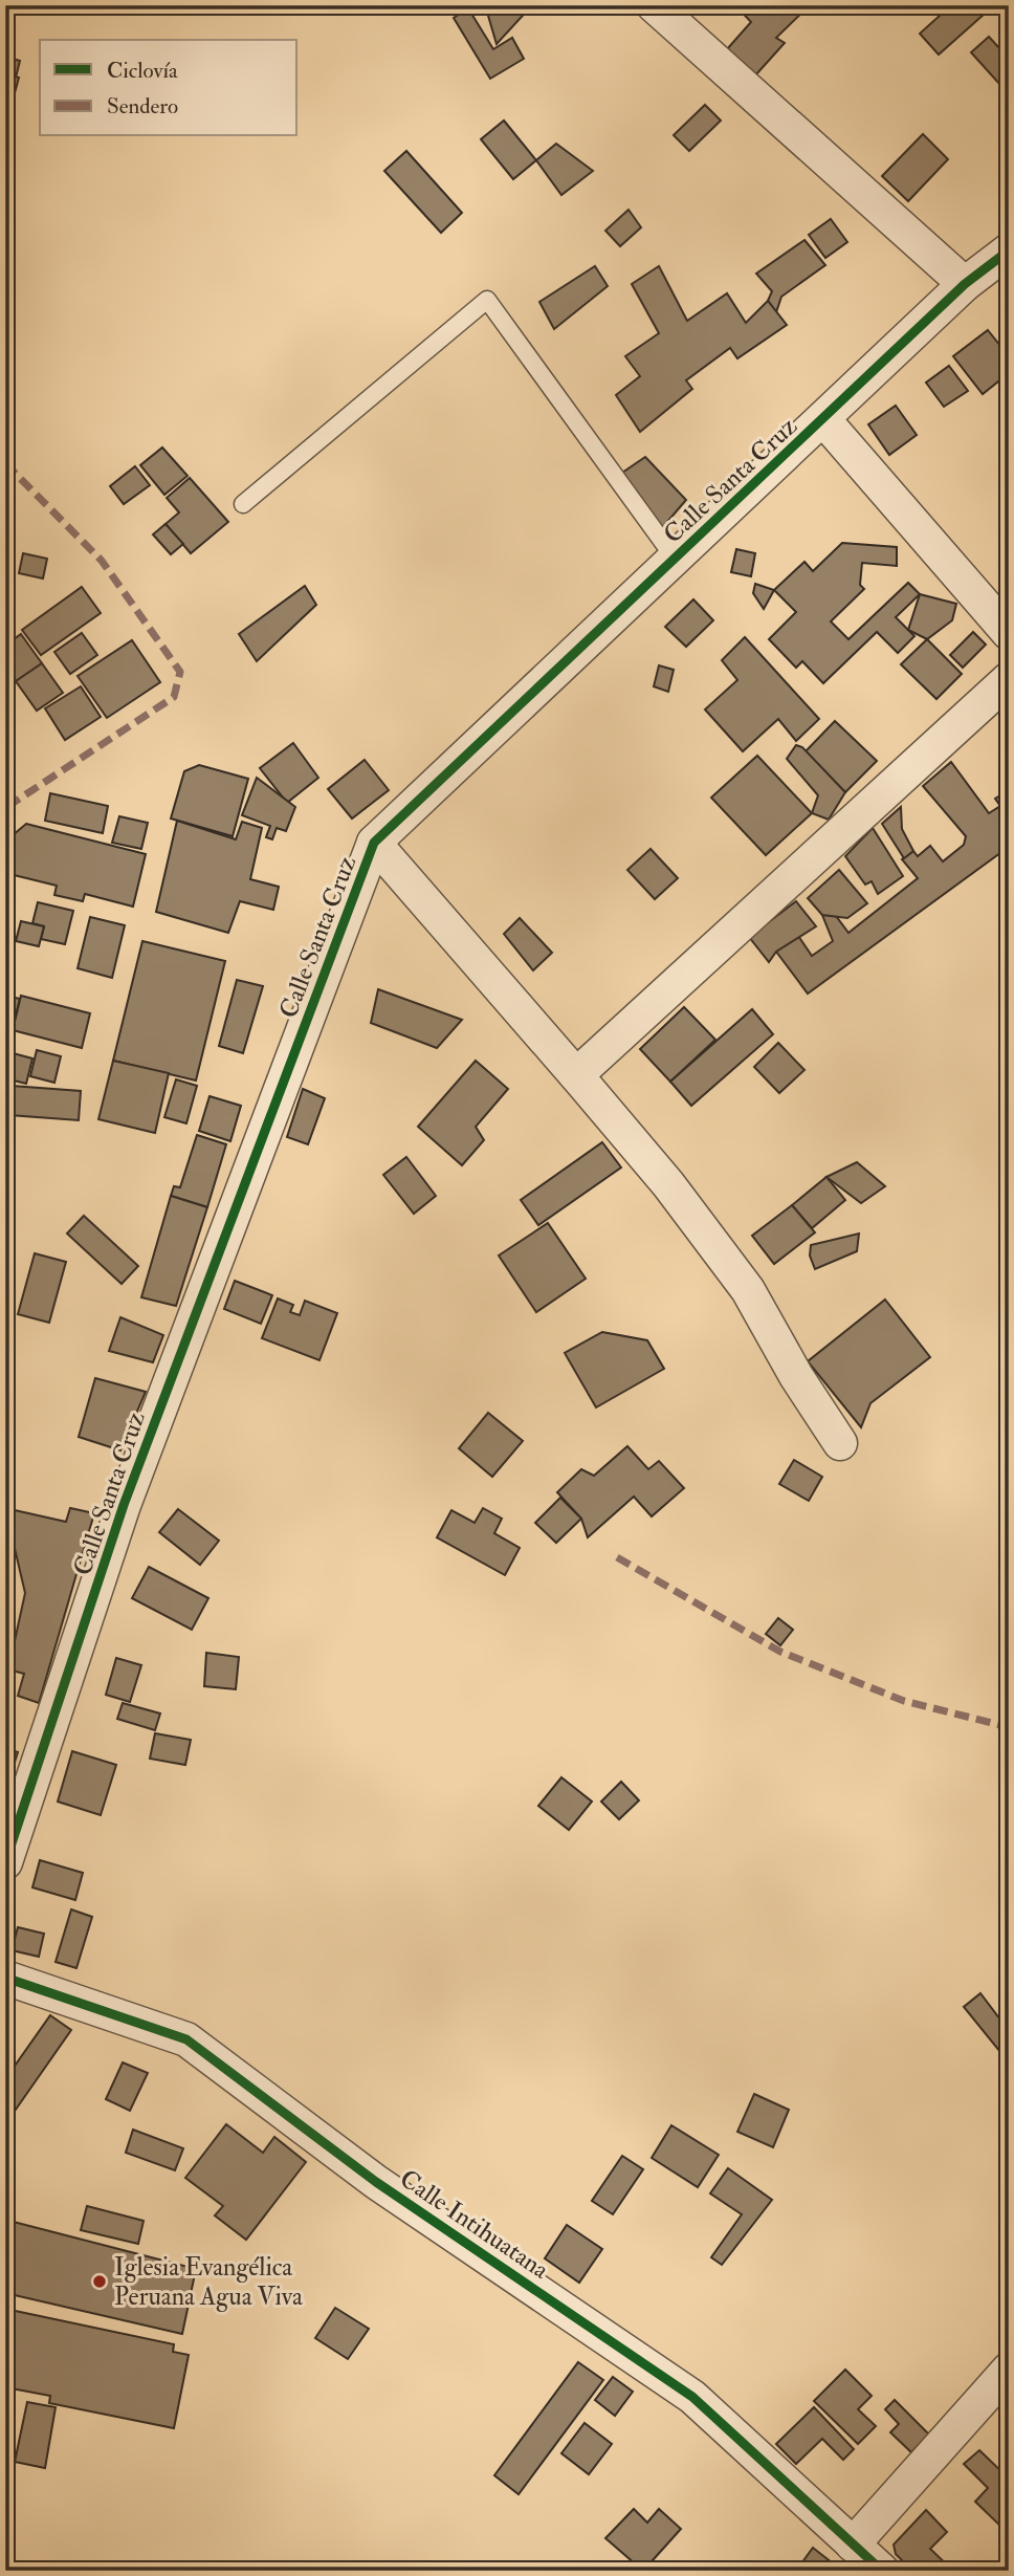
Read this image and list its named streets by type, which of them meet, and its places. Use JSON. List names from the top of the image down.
{
  "streets": {
    "street": ["Calle Santa Cruz", "Calle Intihuatana"]
  },
  "places": ["Iglesia Evangélica Peruana Agua Viva"],
  "legend": ["Ciclovía", "Sendero"]
}
